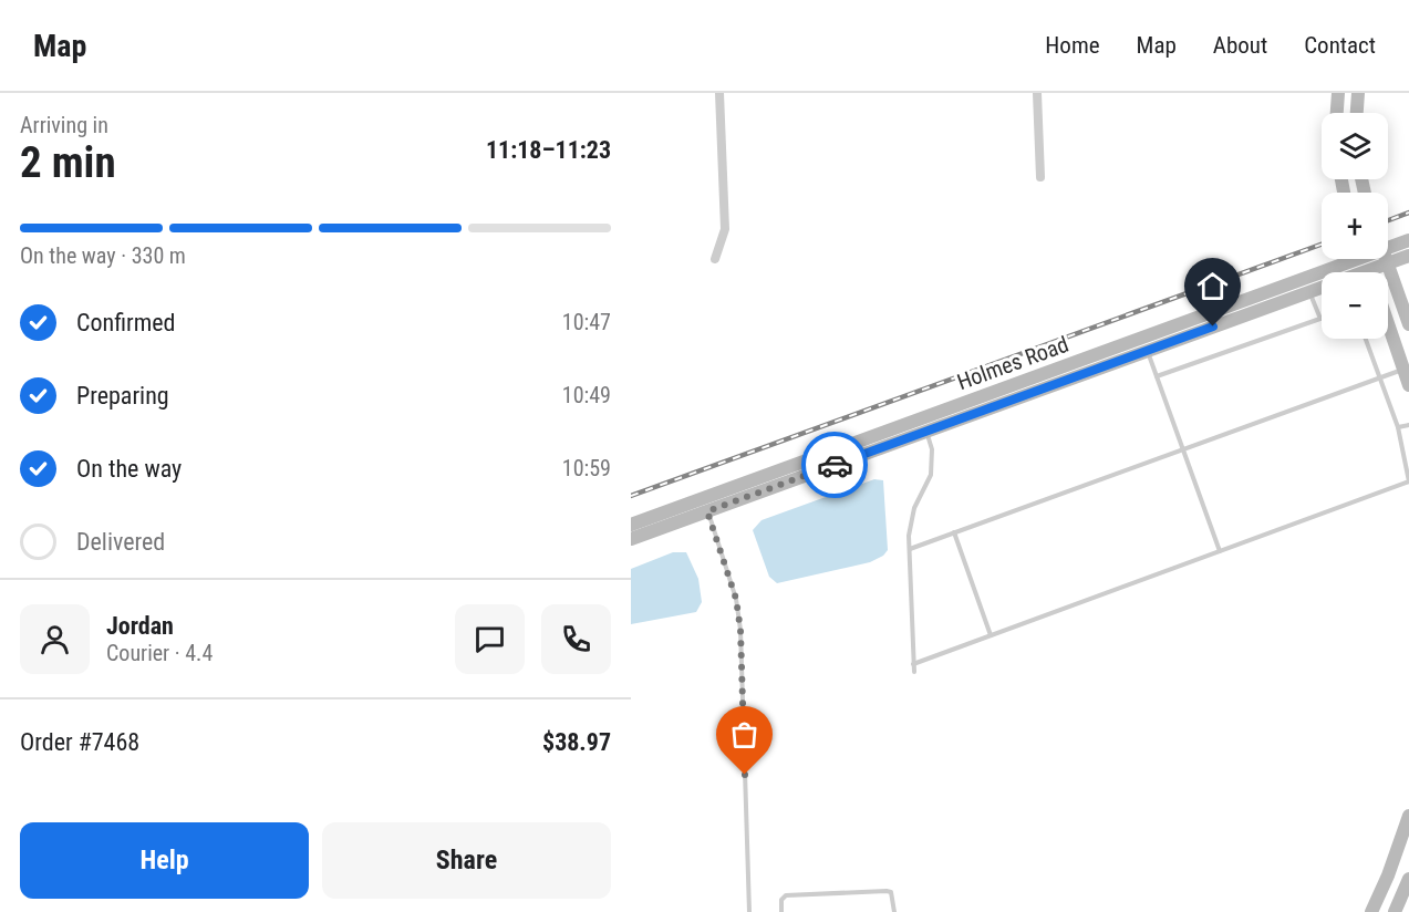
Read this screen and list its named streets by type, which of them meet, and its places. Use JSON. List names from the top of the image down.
{
  "streets": {
    "main road": ["Holmes Road"]
  },
  "page": {
    "header": "Map",
    "nav": [
      "Home",
      "Map",
      "About",
      "Contact"
    ],
    "heading": ["2 min", "Arriving in", "11:18–11:23"],
    "panel": [
      "Jordan",
      "Courier · 4.4",
      "Order #7468",
      "$38.97"
    ],
    "map_buttons": ["+", "−"],
    "bar": "On the way · 330 m",
    "list": [
      ["Confirmed", "10:47"],
      ["Preparing", "10:49"],
      ["On the way", "10:59"],
      "Delivered"
    ],
    "buttons": ["Help", "Share"]
  }
}
